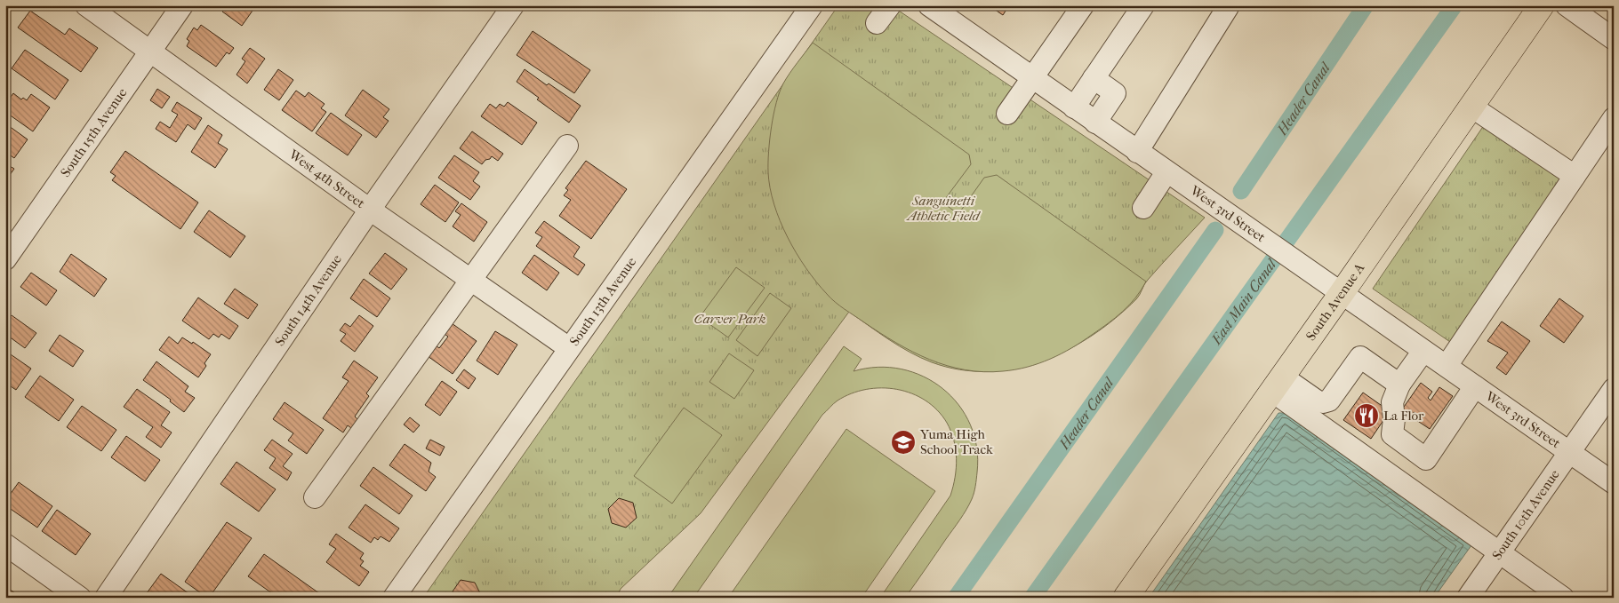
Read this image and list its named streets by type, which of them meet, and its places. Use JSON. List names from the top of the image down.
{
  "streets": {
    "main road": ["South Avenue A"],
    "street": [
      "South 15th Avenue",
      "West 4th Street",
      "West 3rd Street",
      "South 14th Avenue",
      "South 13th Avenue",
      "South 10th Avenue"
    ]
  },
  "crossings": [
    ["South 15th Avenue", "West 4th Street"],
    ["West 4th Street", "South 14th Avenue"],
    ["West 4th Street", "South 13th Avenue"],
    ["West 3rd Street", "South Avenue A"],
    ["West 3rd Street", "South 10th Avenue"]
  ],
  "water": ["Header Canal", "East Main Canal"],
  "parks": ["Sanguinetti Athletic Field", "Carver Park"],
  "places": {
    "restaurant": ["La Flor"],
    "school or university": ["Yuma High School Track"]
  }
}
